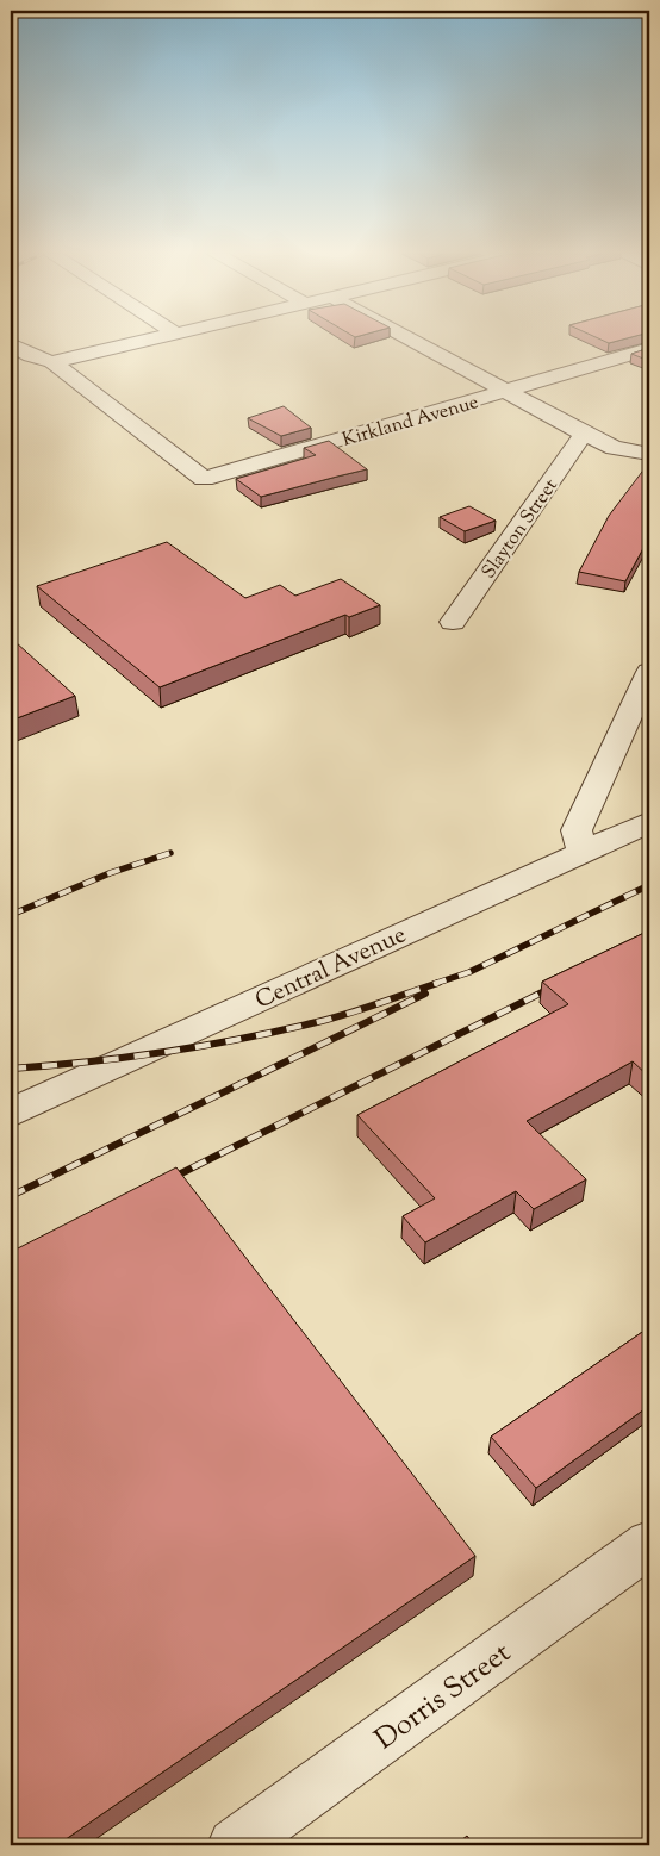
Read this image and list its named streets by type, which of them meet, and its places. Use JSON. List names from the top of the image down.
{
  "streets": {
    "street": [
      "Kirkland Avenue",
      "Slayton Street",
      "Central Avenue",
      "Dorris Street"
    ]
  }
}
